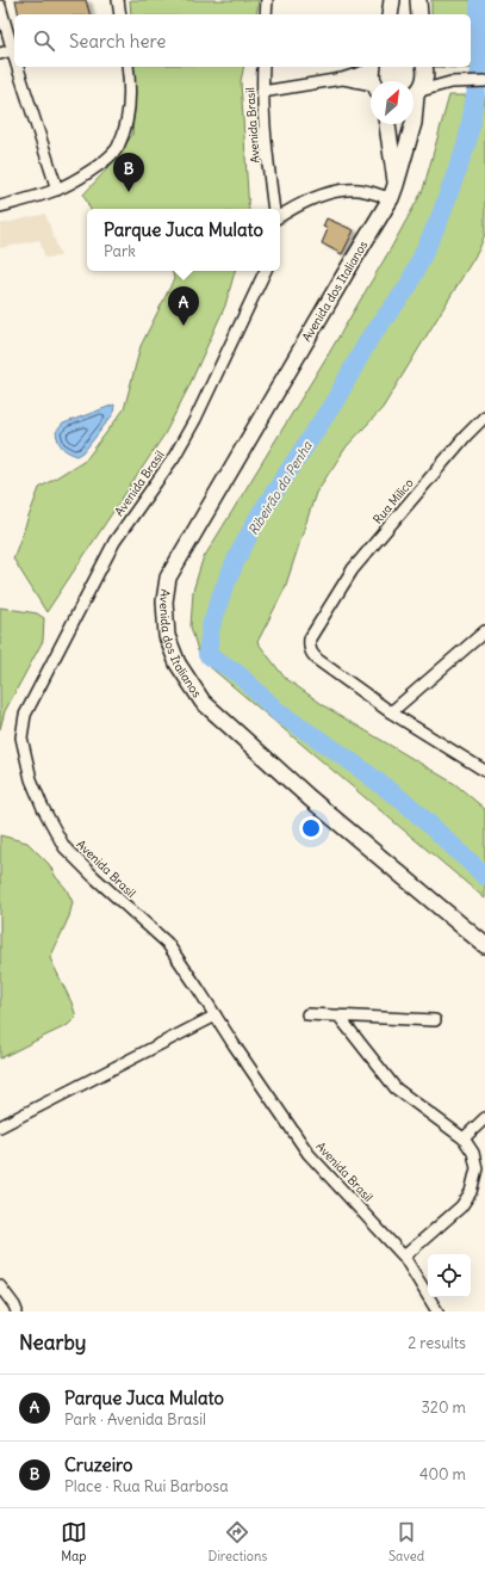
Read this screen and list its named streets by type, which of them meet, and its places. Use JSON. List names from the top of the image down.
{
  "streets": {
    "main road": ["Avenida dos Italianos"],
    "street": ["Avenida Brasil", "Rua Milico"]
  },
  "water": ["Ribeirão da Penha"],
  "north": "top right",
  "page": {
    "search": "Search here",
    "pins": ["B", "A"],
    "popup": ["Parque Juca Mulato", "Park"],
    "heading": ["Nearby", "2 results"],
    "list": [
      {
        "mark": "A",
        "name": "Parque Juca Mulato",
        "note": "Park · Avenida Brasil",
        "value": "320 m"
      },
      {
        "mark": "B",
        "name": "Cruzeiro",
        "note": "Place · Rua Rui Barbosa",
        "value": "400 m"
      }
    ],
    "nav": ["Map", "Directions", "Saved"]
  }
}
